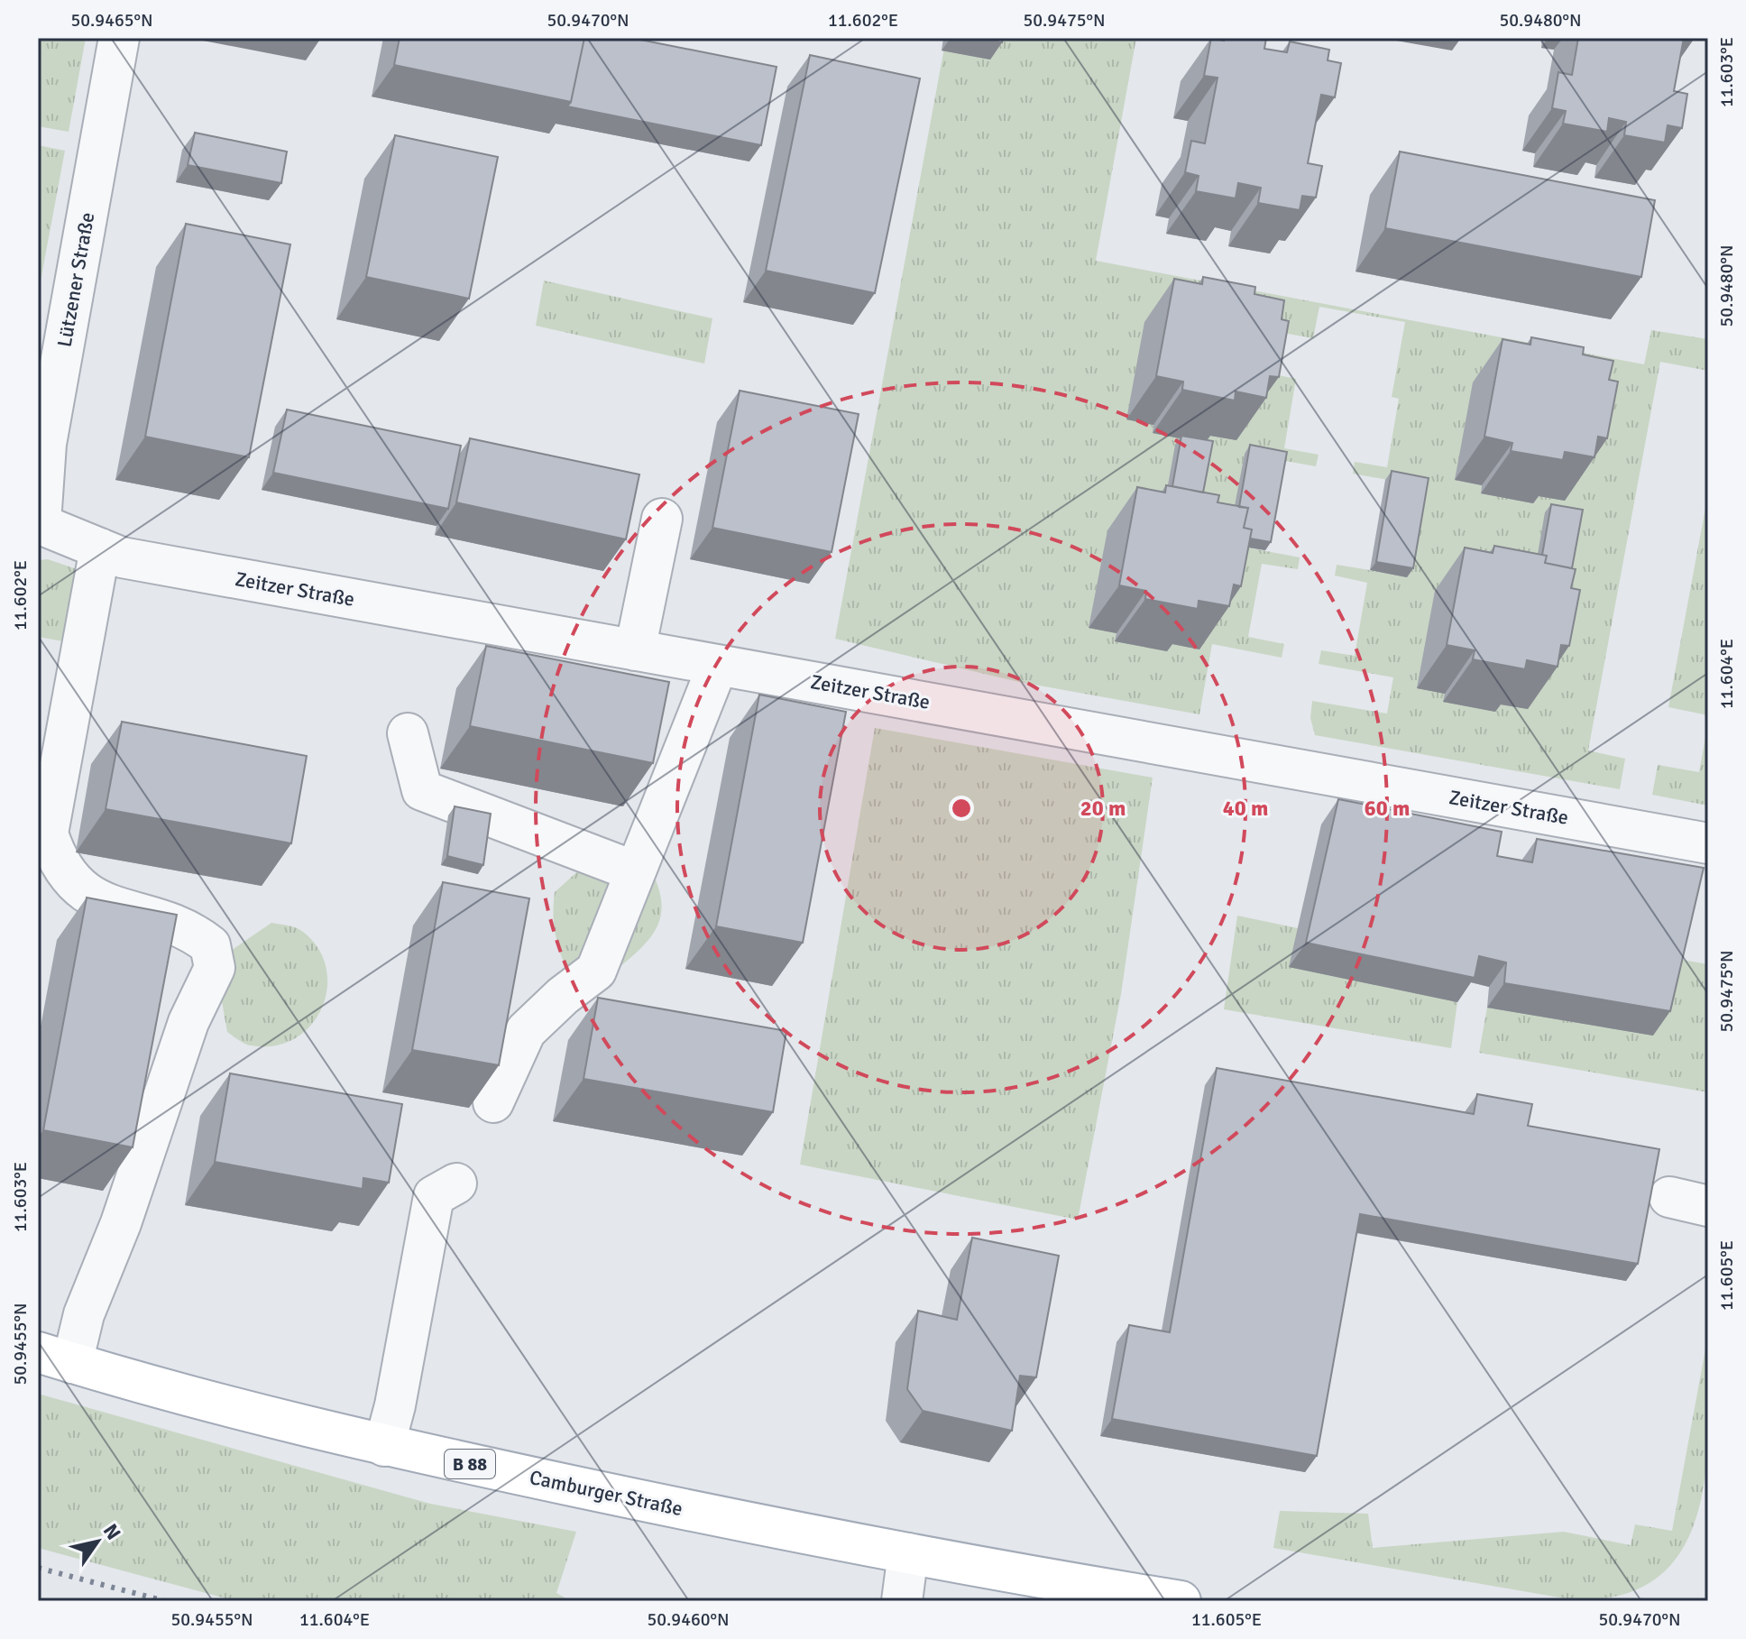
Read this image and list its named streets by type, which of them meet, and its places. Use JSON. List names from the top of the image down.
{
  "streets": {
    "main road": ["B 88", "Camburger Straße"],
    "street": ["Lützener Straße", "Zeitzer Straße"]
  },
  "crossings": [
    ["Lützener Straße", "Zeitzer Straße"]
  ],
  "north": "top right",
  "coordinates": [
    "50.9465°N",
    "50.9470°N",
    "11.602°E",
    "50.9475°N",
    "50.9480°N",
    "11.603°E",
    "11.604°E",
    "11.605°E",
    "50.9455°N",
    "50.9460°N"
  ],
  "rings": ["20 m", "40 m", "60 m"]
}
